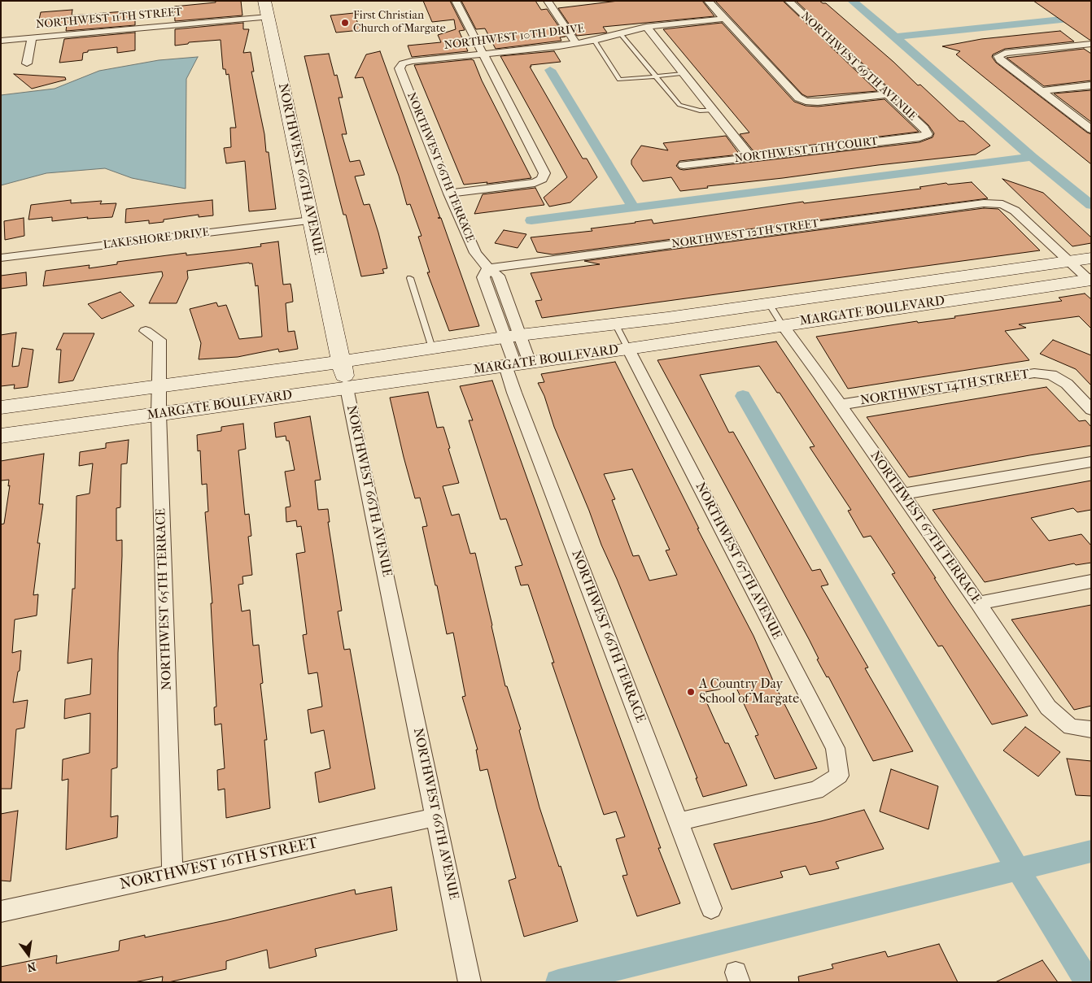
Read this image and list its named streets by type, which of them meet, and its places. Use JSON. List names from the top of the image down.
{
  "streets": {
    "street": [
      "NORTHWEST 11TH STREET",
      "NORTHWEST 10TH DRIVE",
      "NORTHWEST 69TH AVENUE",
      "NORTHWEST 11TH COURT",
      "NORTHWEST 66TH TERRACE",
      "NORTHWEST 66TH AVENUE",
      "NORTHWEST 12TH STREET",
      "LAKESHORE DRIVE",
      "MARGATE BOULEVARD",
      "NORTHWEST 14TH STREET",
      "NORTHWEST 67TH TERRACE",
      "NORTHWEST 67TH AVENUE",
      "NORTHWEST 65TH TERRACE",
      "NORTHWEST 16TH STREET"
    ]
  },
  "crossings": [
    ["NORTHWEST 11TH STREET", "NORTHWEST 66TH AVENUE"],
    ["NORTHWEST 10TH DRIVE", "NORTHWEST 66TH TERRACE"],
    ["NORTHWEST 69TH AVENUE", "NORTHWEST 11TH COURT"],
    ["NORTHWEST 66TH TERRACE", "NORTHWEST 12TH STREET"],
    ["NORTHWEST 66TH TERRACE", "MARGATE BOULEVARD"],
    ["NORTHWEST 66TH AVENUE", "LAKESHORE DRIVE"],
    ["NORTHWEST 66TH AVENUE", "MARGATE BOULEVARD"],
    ["NORTHWEST 66TH AVENUE", "NORTHWEST 16TH STREET"],
    ["NORTHWEST 12TH STREET", "MARGATE BOULEVARD"],
    ["MARGATE BOULEVARD", "NORTHWEST 67TH TERRACE"],
    ["MARGATE BOULEVARD", "NORTHWEST 67TH AVENUE"],
    ["MARGATE BOULEVARD", "NORTHWEST 65TH TERRACE"],
    ["NORTHWEST 14TH STREET", "NORTHWEST 67TH TERRACE"],
    ["NORTHWEST 65TH TERRACE", "NORTHWEST 16TH STREET"]
  ],
  "places": ["First Christian Church of Margate", "A Country Day School of Margate"],
  "north": "bottom"
}
